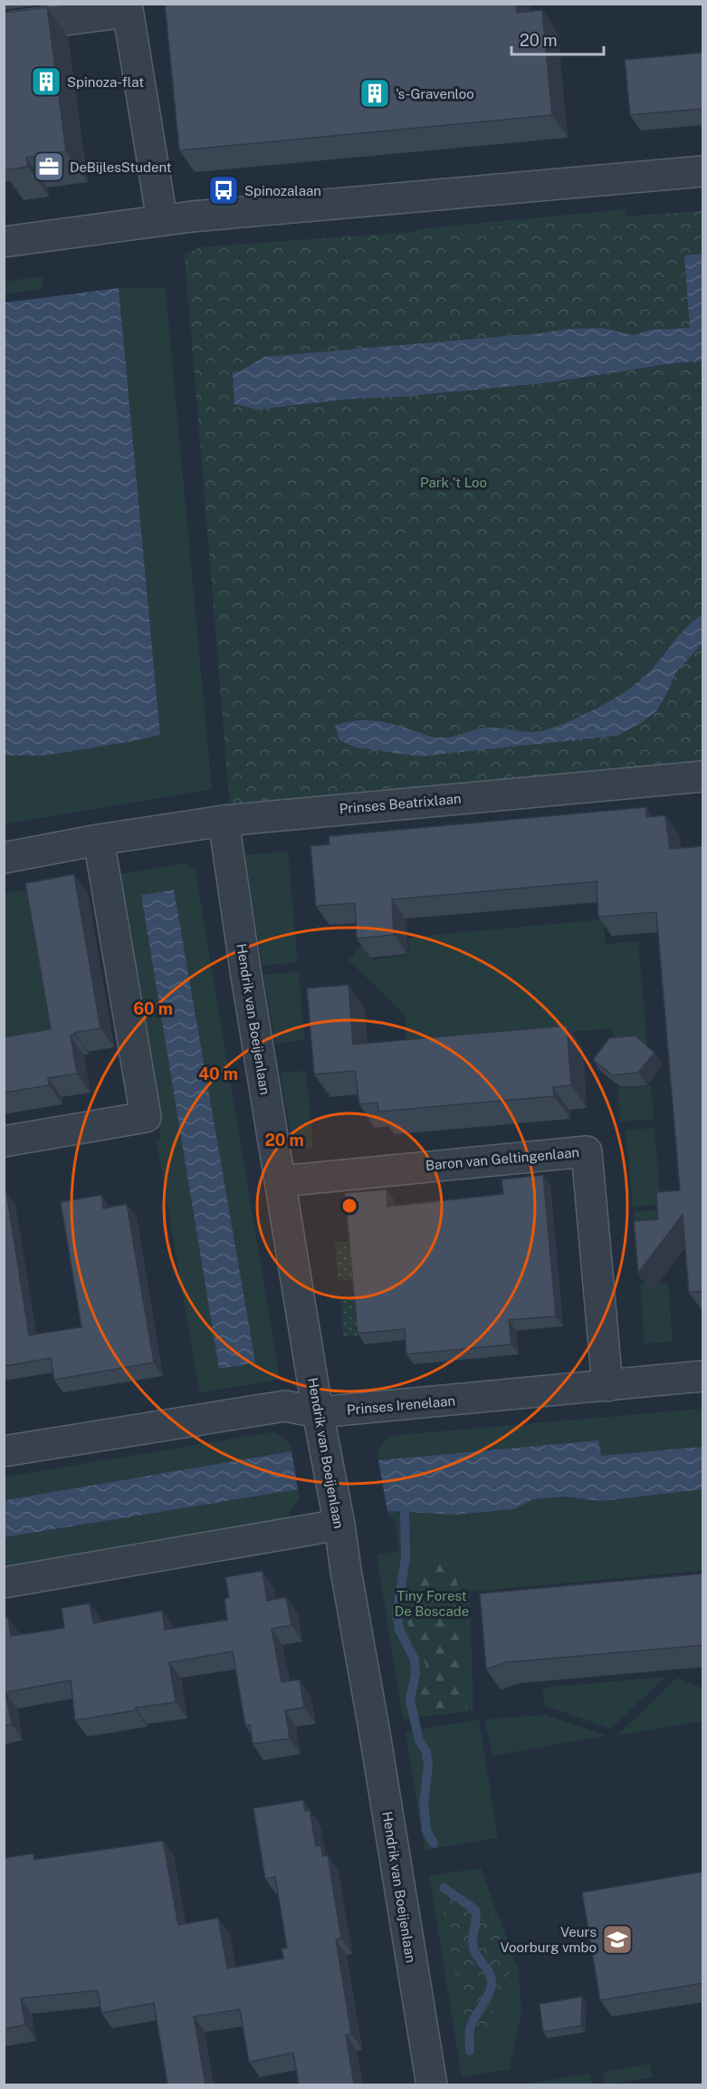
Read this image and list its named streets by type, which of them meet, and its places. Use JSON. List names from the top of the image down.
{
  "streets": {
    "street": [
      "Prinses Beatrixlaan",
      "Hendrik van Boeijenlaan",
      "Baron van Geltingenlaan",
      "Prinses Irenelaan"
    ]
  },
  "crossings": [
    ["Prinses Beatrixlaan", "Hendrik van Boeijenlaan"],
    ["Hendrik van Boeijenlaan", "Baron van Geltingenlaan"],
    ["Hendrik van Boeijenlaan", "Prinses Irenelaan"],
    ["Baron van Geltingenlaan", "Prinses Irenelaan"]
  ],
  "parks": ["Park 't Loo", "Tiny Forest De Boscade"],
  "places": {
    "building": ["Spinoza-flat", "'s-Gravenloo"],
    "office": ["DeBijlesStudent"],
    "bus stop": ["Spinozalaan"],
    "school or university": ["Veurs Voorburg vmbo"]
  },
  "scale_bar": "20 m",
  "rings": ["60 m", "40 m", "20 m"]
}
